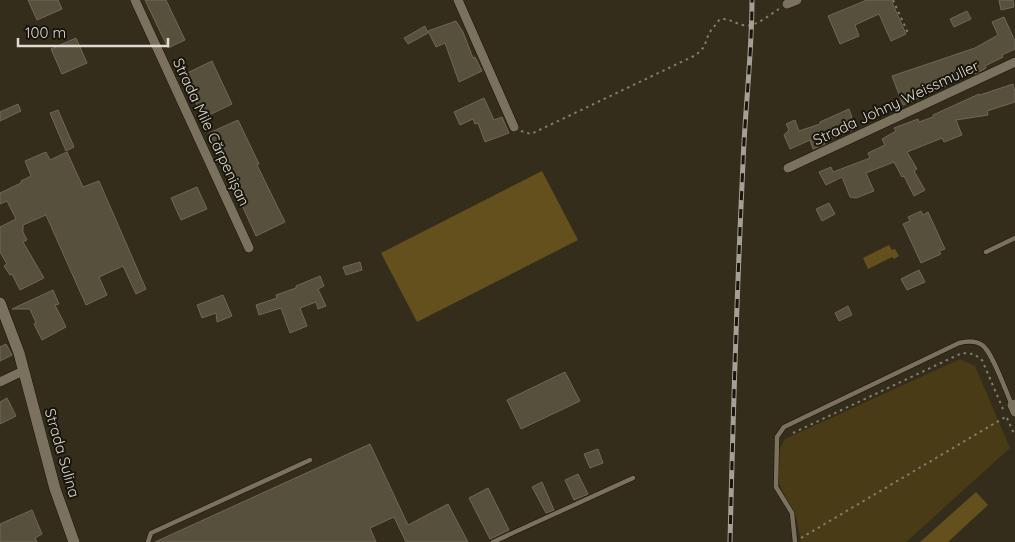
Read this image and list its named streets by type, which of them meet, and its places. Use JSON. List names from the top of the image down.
{
  "streets": {
    "street": ["Strada Johny Weissmuller", "Strada Mile Cărpenișan", "Strada Sulina"]
  },
  "scale_bar": "100 m"
}
